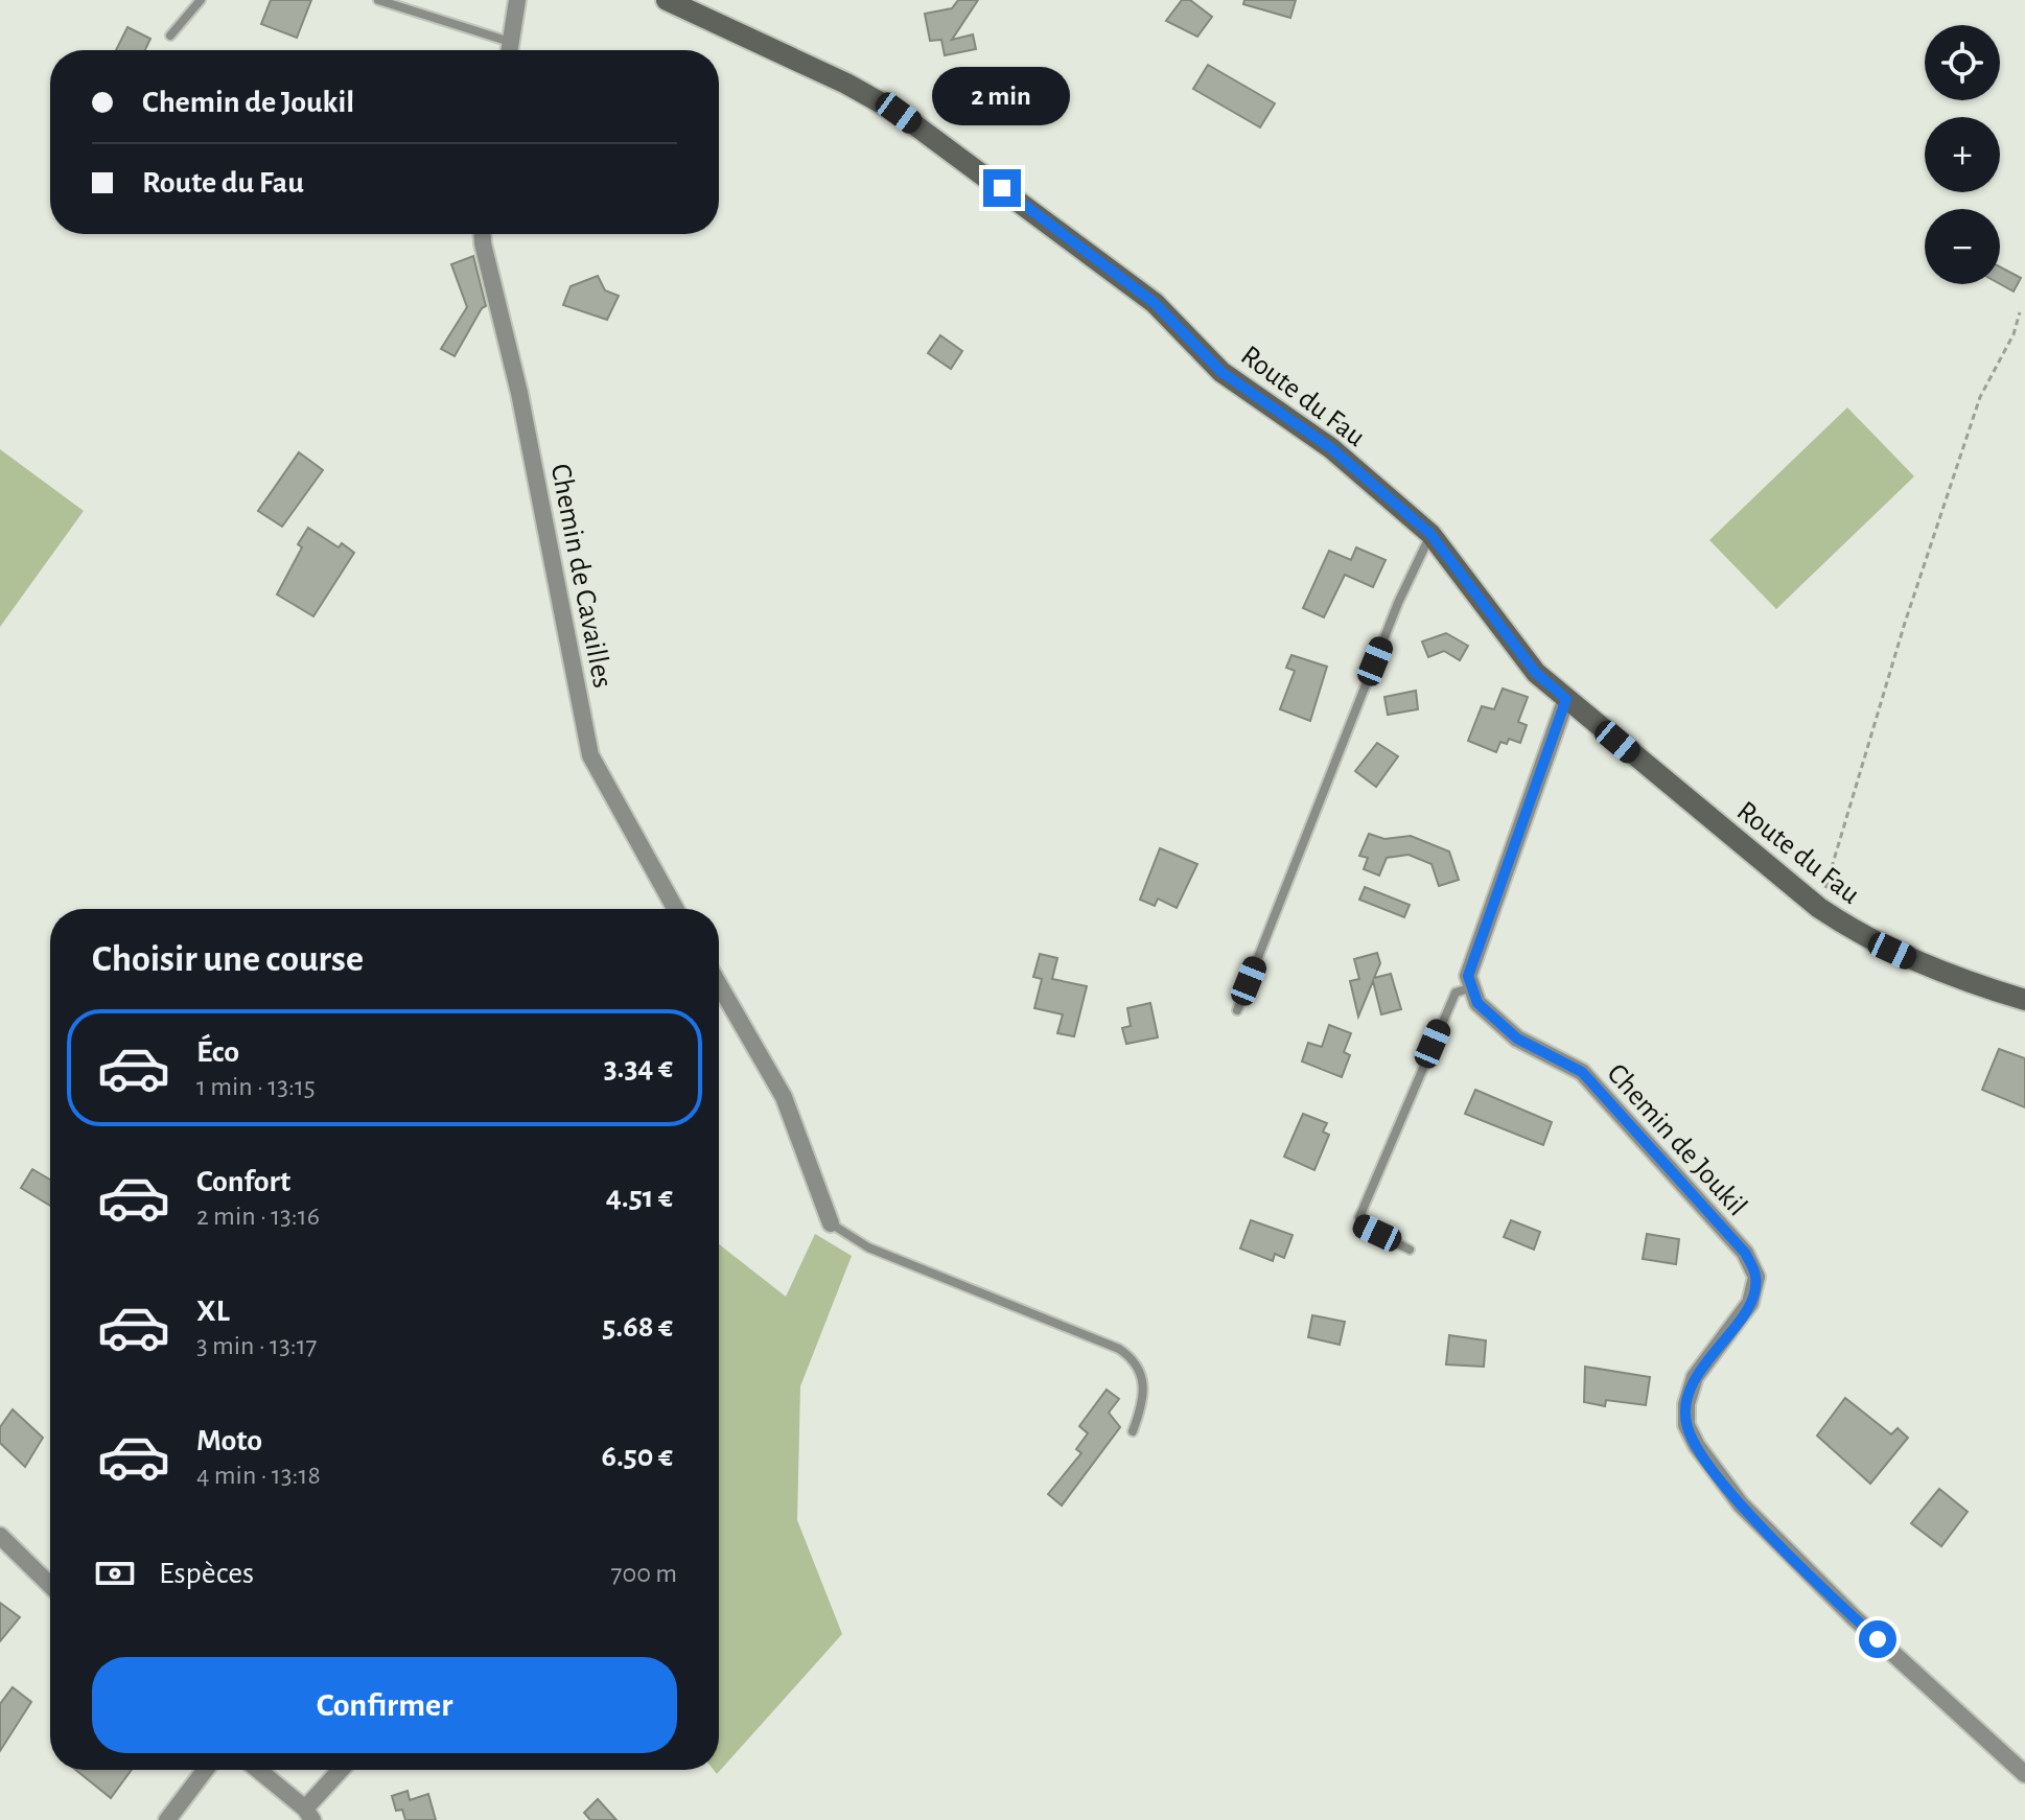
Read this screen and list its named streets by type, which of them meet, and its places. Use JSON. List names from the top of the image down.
{
  "streets": {
    "street": ["Route du Fau", "Chemin de Cavailles", "Chemin de Joukil"]
  },
  "page": {
    "map_buttons": ["+", "−"],
    "banner": ["Chemin de Joukil", "Route du Fau"],
    "bubble": "2 min",
    "heading": "Choisir une course",
    "list": [
      {
        "name": "Éco",
        "note": "1 min · 13:15",
        "value": "3.34 €"
      },
      {
        "name": "Confort",
        "note": "2 min · 13:16",
        "value": "4.51 €"
      },
      {
        "name": "XL",
        "note": "3 min · 13:17",
        "value": "5.68 €"
      },
      {
        "name": "Moto",
        "note": "4 min · 13:18",
        "value": "6.50 €"
      }
    ],
    "pay": ["Espèces", "700 m"],
    "buttons": "Confirmer"
  }
}
